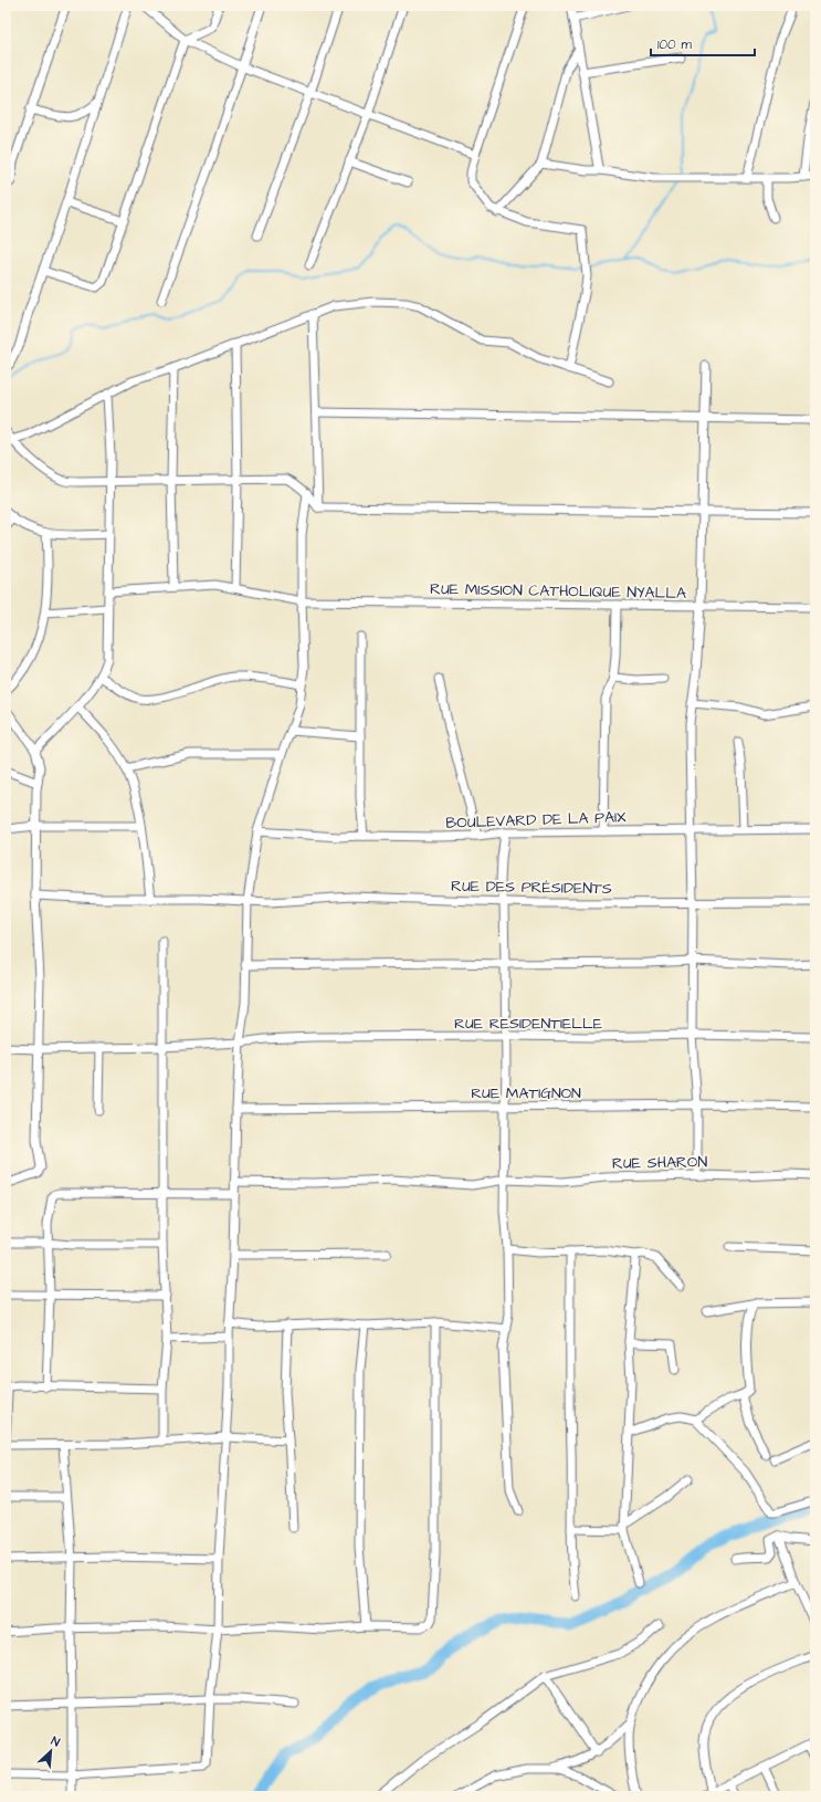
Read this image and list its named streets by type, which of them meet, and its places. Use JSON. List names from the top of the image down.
{
  "streets": {
    "street": [
      "RUE MISSION CATHOLIQUE NYALLA",
      "BOULEVARD DE LA PAIX",
      "RUE DES PRÉSIDENTS",
      "RUE RESIDENTIELLE",
      "RUE MATIGNON",
      "RUE SHARON"
    ]
  },
  "scale_bar": "100 m",
  "north": "top right"
}
